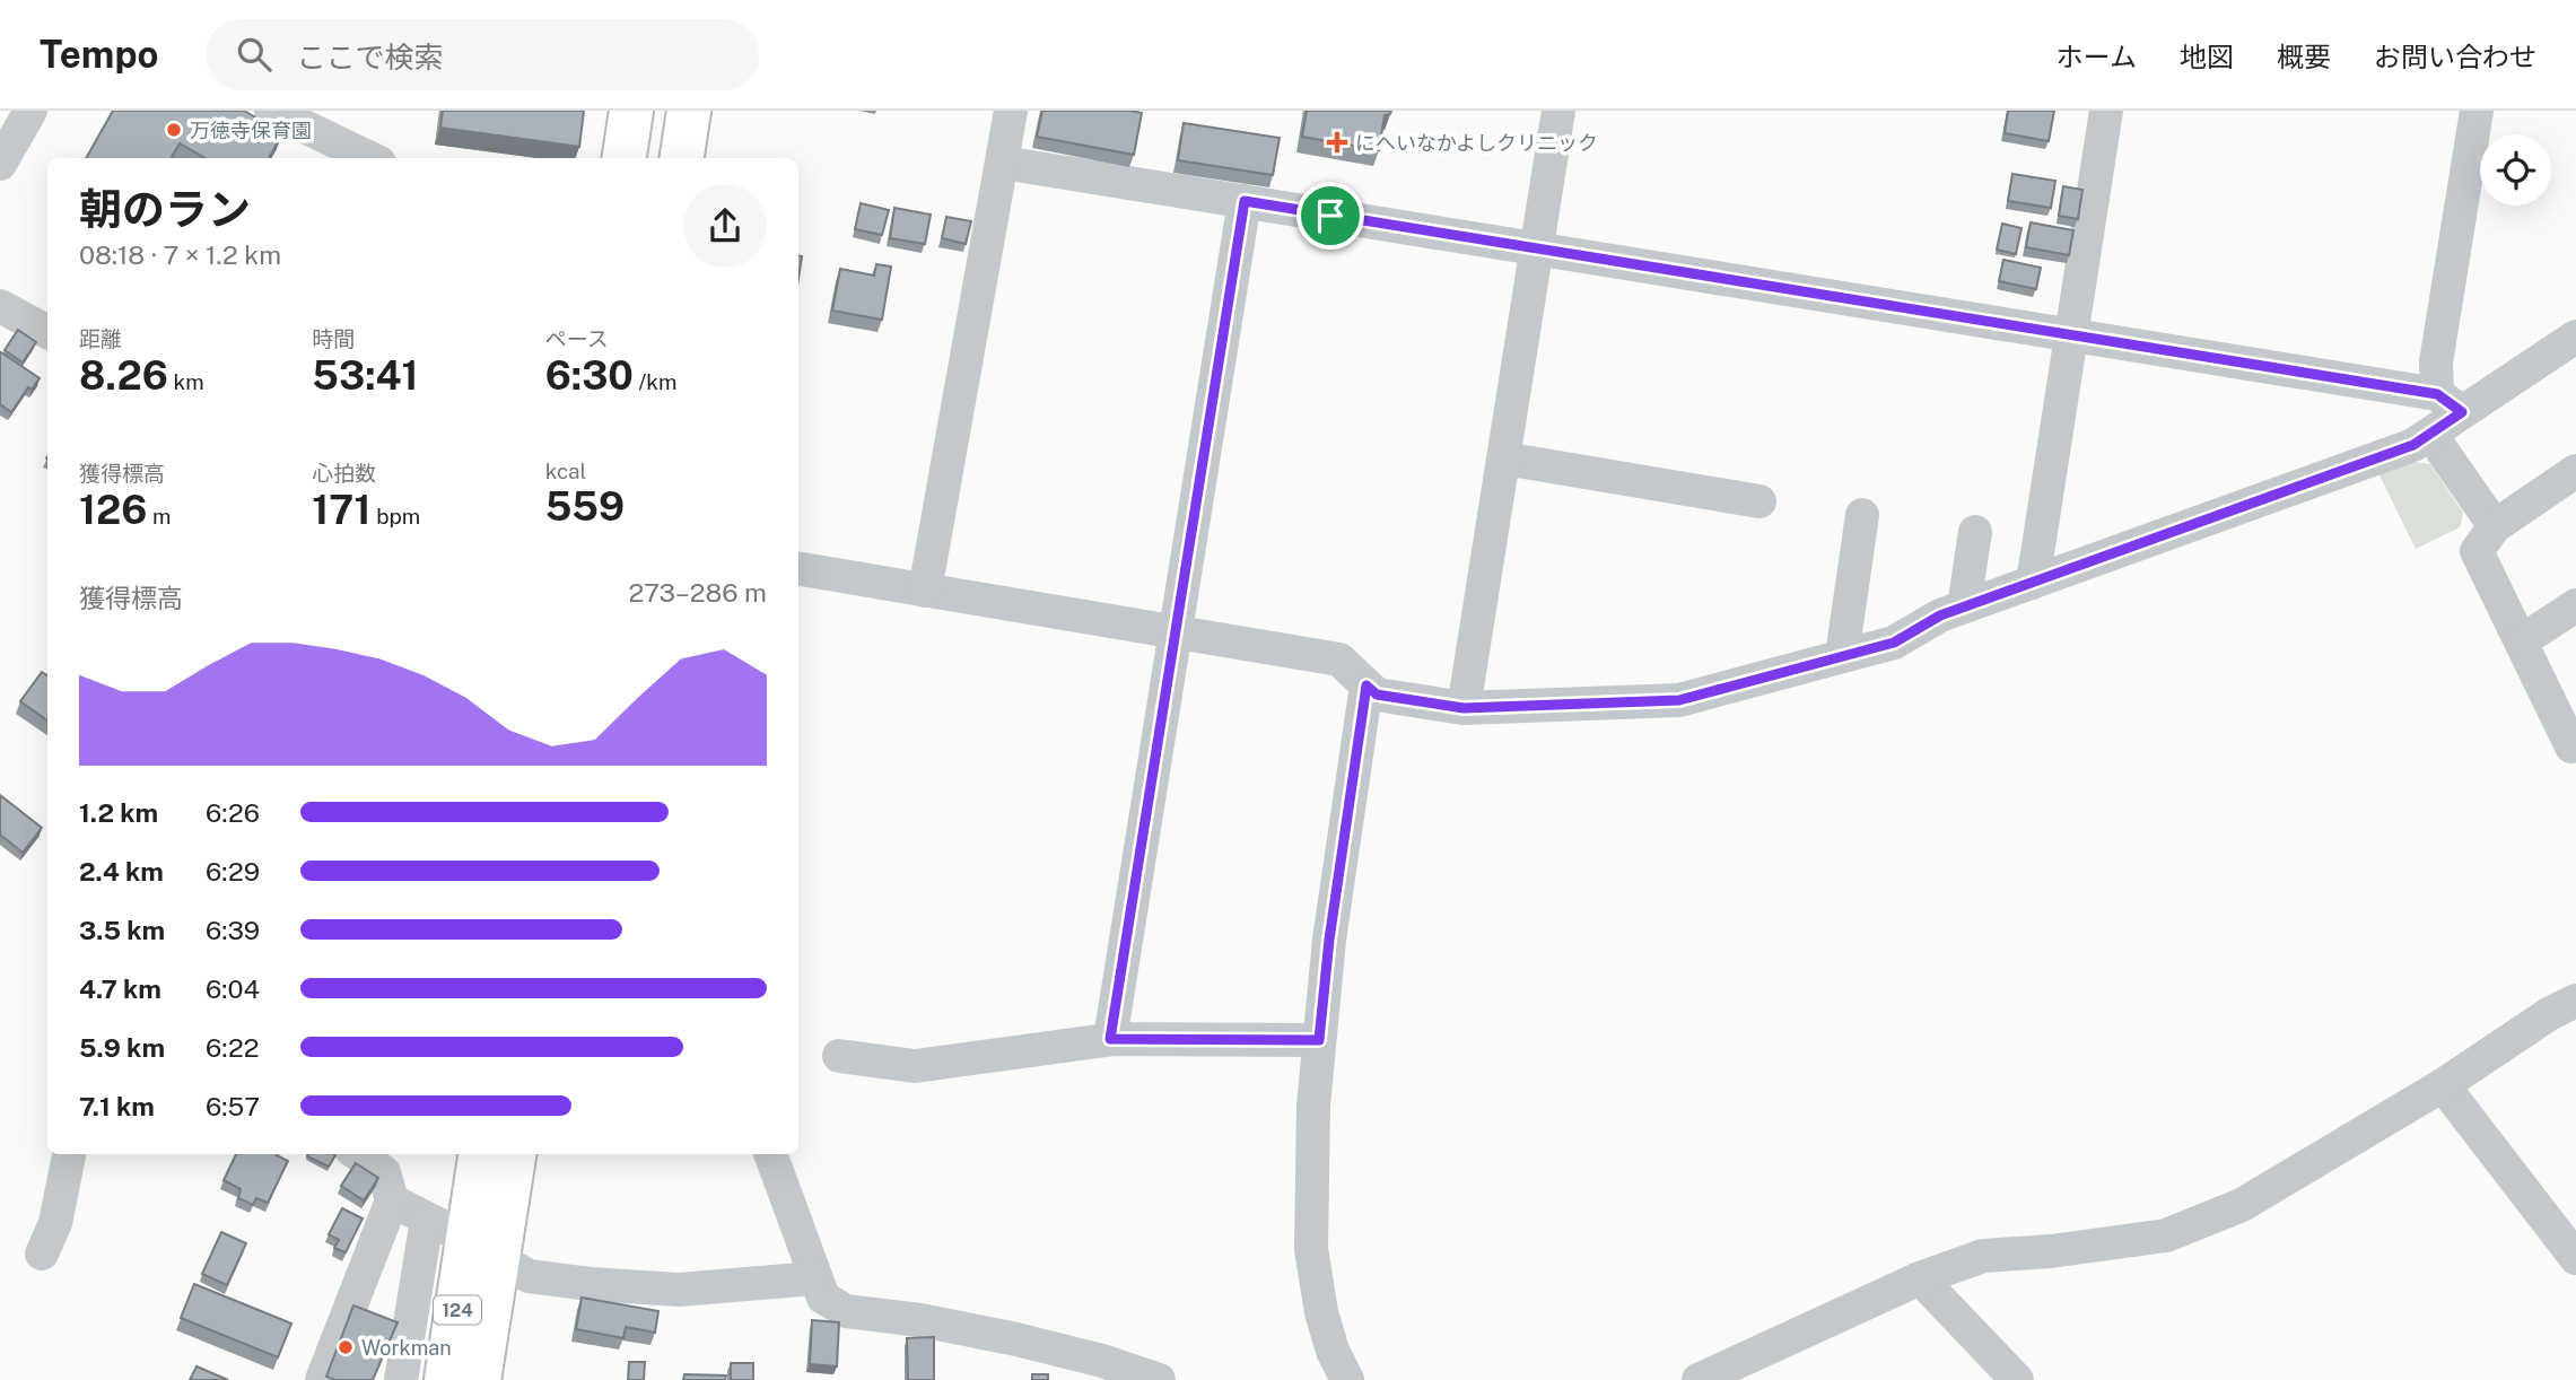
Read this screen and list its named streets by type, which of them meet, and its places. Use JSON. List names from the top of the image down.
{
  "streets": {
    "highway": ["124"]
  },
  "places": {
    "other": ["万徳寺保育園", "Workman"],
    "health": ["にへいなかよしクリニック"]
  },
  "page": {
    "header": "Tempo",
    "search": "ここで検索",
    "nav": [
      "ホーム",
      "地図",
      "概要",
      "お問い合わせ"
    ],
    "heading": ["朝のラン", "08:18 · 7 × 1.2 km"],
    "stats": [
      ["距離", "8.26 km"],
      ["時間", "53:41"],
      ["ペース", "6:30 /km"],
      ["獲得標高", "126 m"],
      ["心拍数", "171 bpm"],
      ["kcal", "559"]
    ],
    "chart": ["獲得標高", "273–286 m"],
    "list": [
      {
        "name": "1.2 km",
        "note": "6:26"
      },
      {
        "name": "2.4 km",
        "note": "6:29"
      },
      {
        "name": "3.5 km",
        "note": "6:39"
      },
      {
        "name": "4.7 km",
        "note": "6:04"
      },
      {
        "name": "5.9 km",
        "note": "6:22"
      },
      {
        "name": "7.1 km",
        "note": "6:57"
      }
    ]
  }
}
